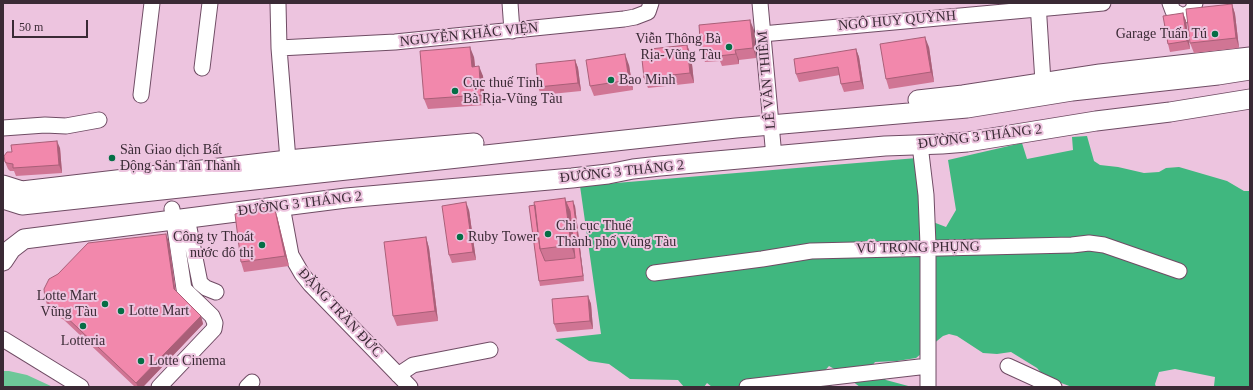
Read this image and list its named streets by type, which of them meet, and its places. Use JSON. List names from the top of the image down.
{
  "streets": {
    "main road": ["ĐƯỜNG 3 THÁNG 2"],
    "street": [
      "NGÔ HUY QUỲNH",
      "NGUYỄN KHẮC VIỆN",
      "LÊ VĂN THIÊM",
      "VŨ TRỌNG PHỤNG",
      "ĐẶNG TRẦN ĐỨC"
    ]
  },
  "crossings": [
    ["NGÔ HUY QUỲNH", "LÊ VĂN THIÊM"],
    ["LÊ VĂN THIÊM", "ĐƯỜNG 3 THÁNG 2"],
    ["ĐƯỜNG 3 THÁNG 2", "ĐẶNG TRẦN ĐỨC"]
  ],
  "places": [
    "Garage Tuấn Tú",
    "Viễn Thông Bà Rịa-Vũng Tàu",
    "Bao Minh",
    "Cục thuế Tỉnh Bà Rịa-Vũng Tàu",
    "Sàn Giao dịch Bất Động Sản Tân Thành",
    "Chi cục Thuế Thành phố Vũng Tàu",
    "Ruby Tower",
    "Công ty Thoát nước đô thị",
    "Lotte Mart Vũng Tàu",
    "Lotte Mart",
    "Lotteria",
    "Lotte Cinema"
  ],
  "scale_bar": "50 m"
}
